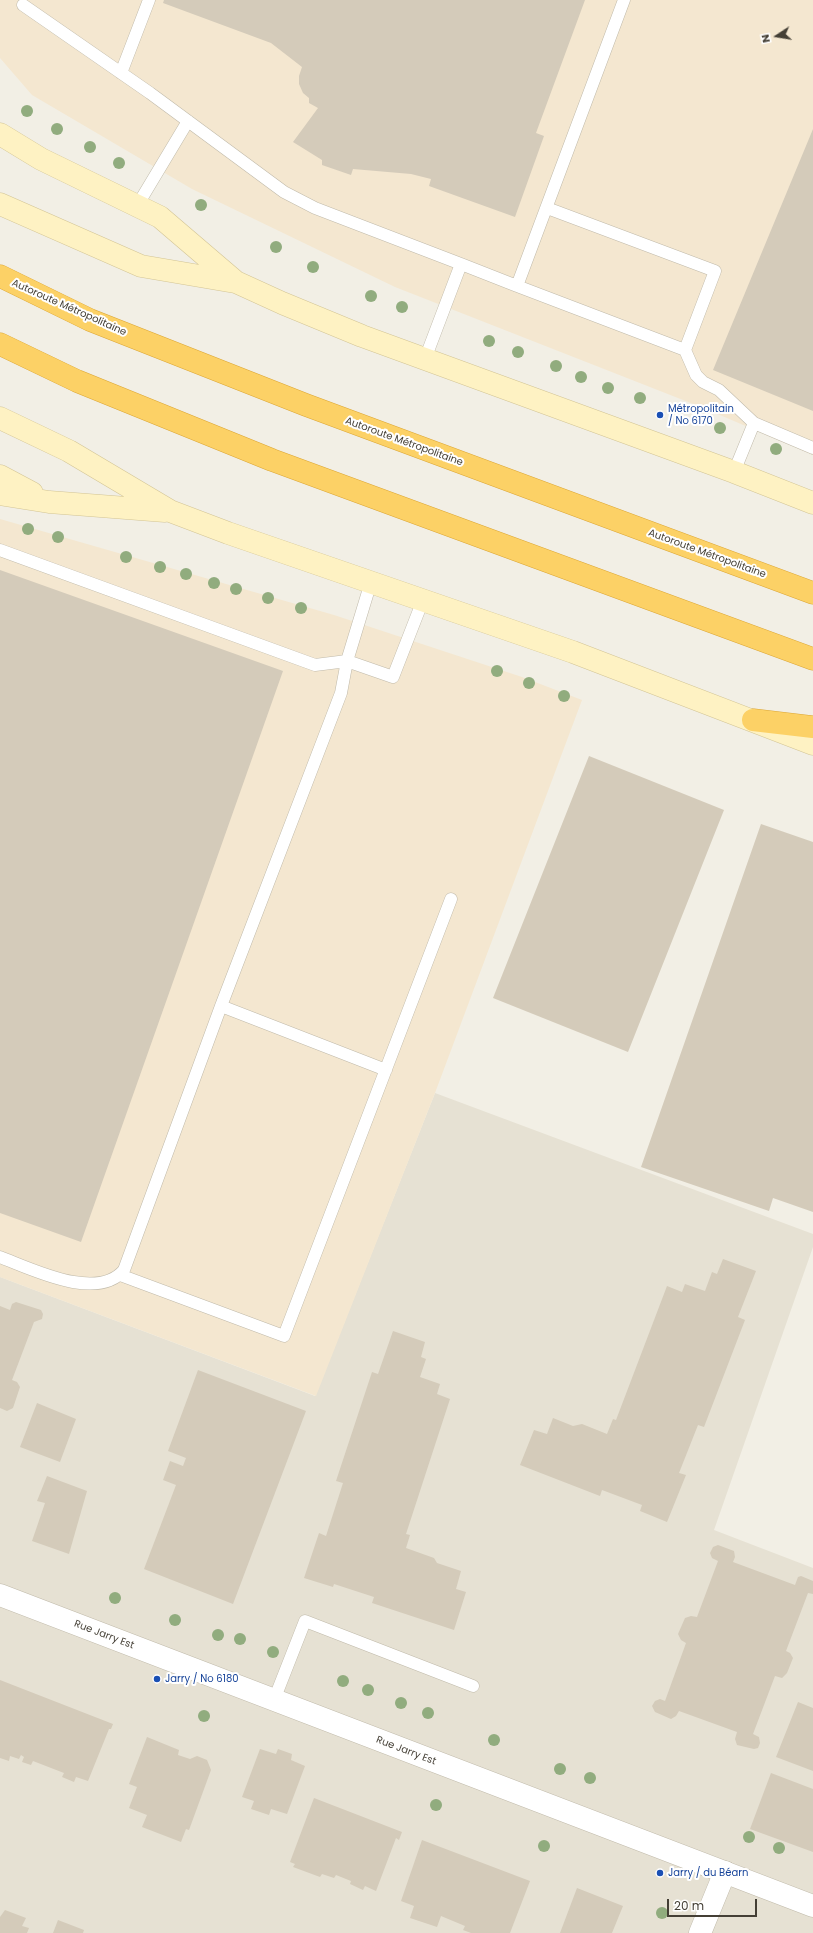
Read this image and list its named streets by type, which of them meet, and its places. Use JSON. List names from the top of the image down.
{
  "streets": {
    "highway": ["Autoroute Métropolitaine"],
    "street": ["Rue Jarry Est"]
  },
  "places": ["Métropolitain / No 6170", "Jarry / No 6180", "Jarry / du Béarn"],
  "scale_bar": "20 m",
  "north": "left"
}
